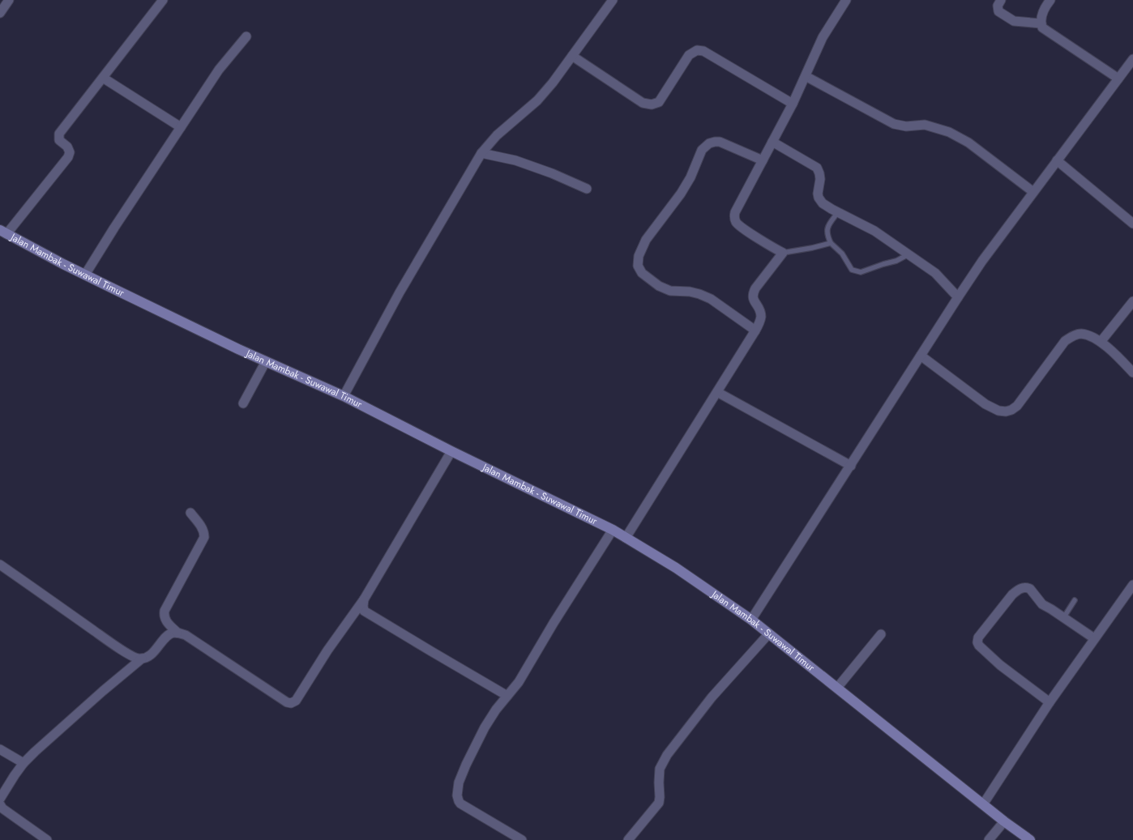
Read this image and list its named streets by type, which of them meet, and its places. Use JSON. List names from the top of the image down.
{
  "streets": {
    "street": ["Jalan Mambak - Suwawal Timur"]
  }
}
